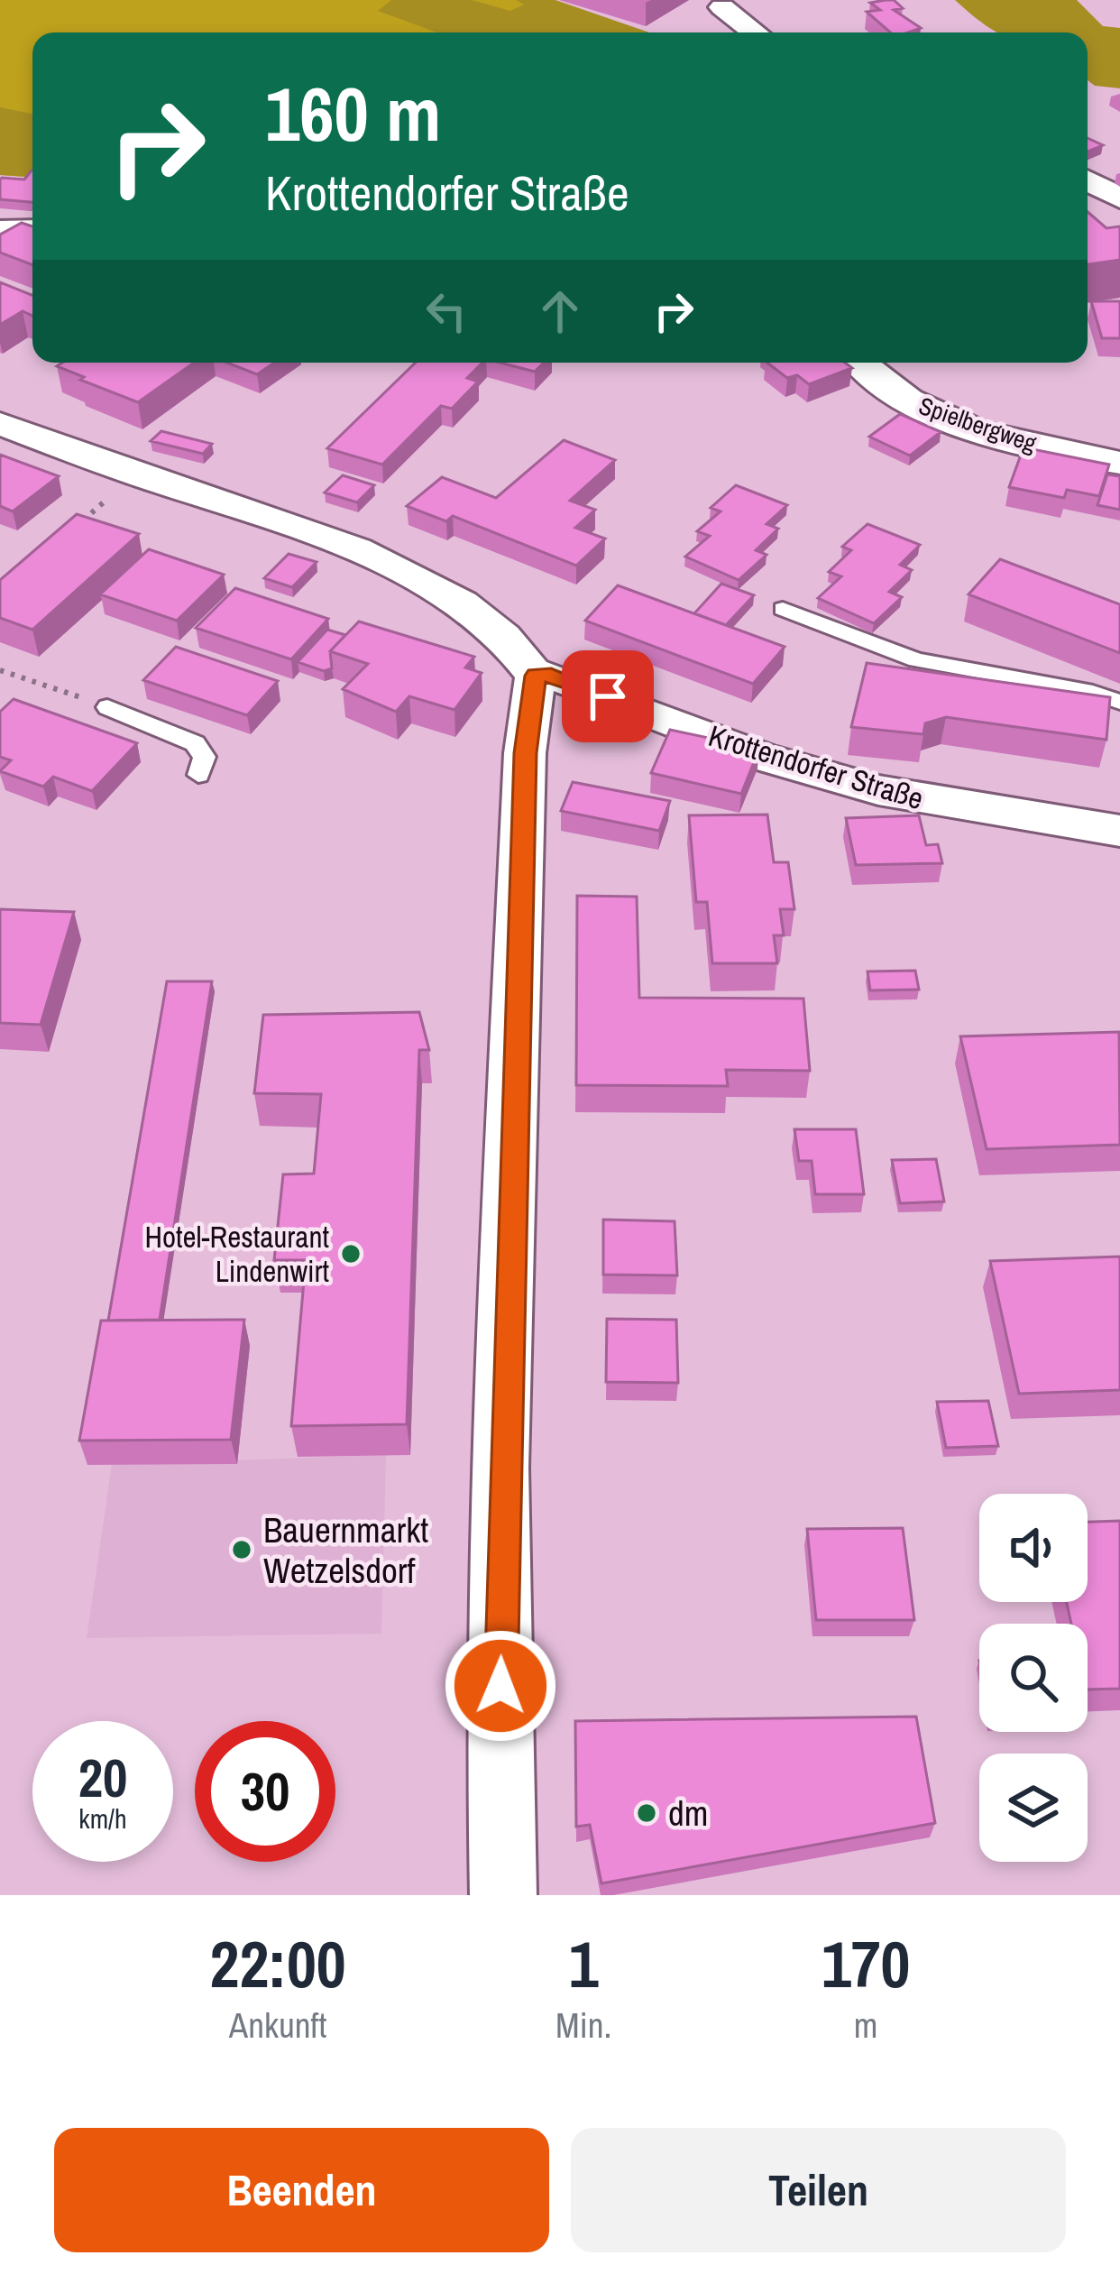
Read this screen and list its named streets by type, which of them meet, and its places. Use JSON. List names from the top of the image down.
{
  "streets": {
    "street": ["Spielbergweg", "Krottendorfer Straße"]
  },
  "places": ["Hotel-Restaurant Lindenwirt", "Bauernmarkt Wetzelsdorf", "dm"],
  "page": {
    "turn": ["160 m", "Krottendorfer Straße"],
    "speed": "20 km/h",
    "limit": "30",
    "eta": [
      "22:00",
      "Ankunft",
      "1",
      "Min.",
      "170",
      "m"
    ],
    "buttons": ["Beenden", "Teilen"]
  }
}
